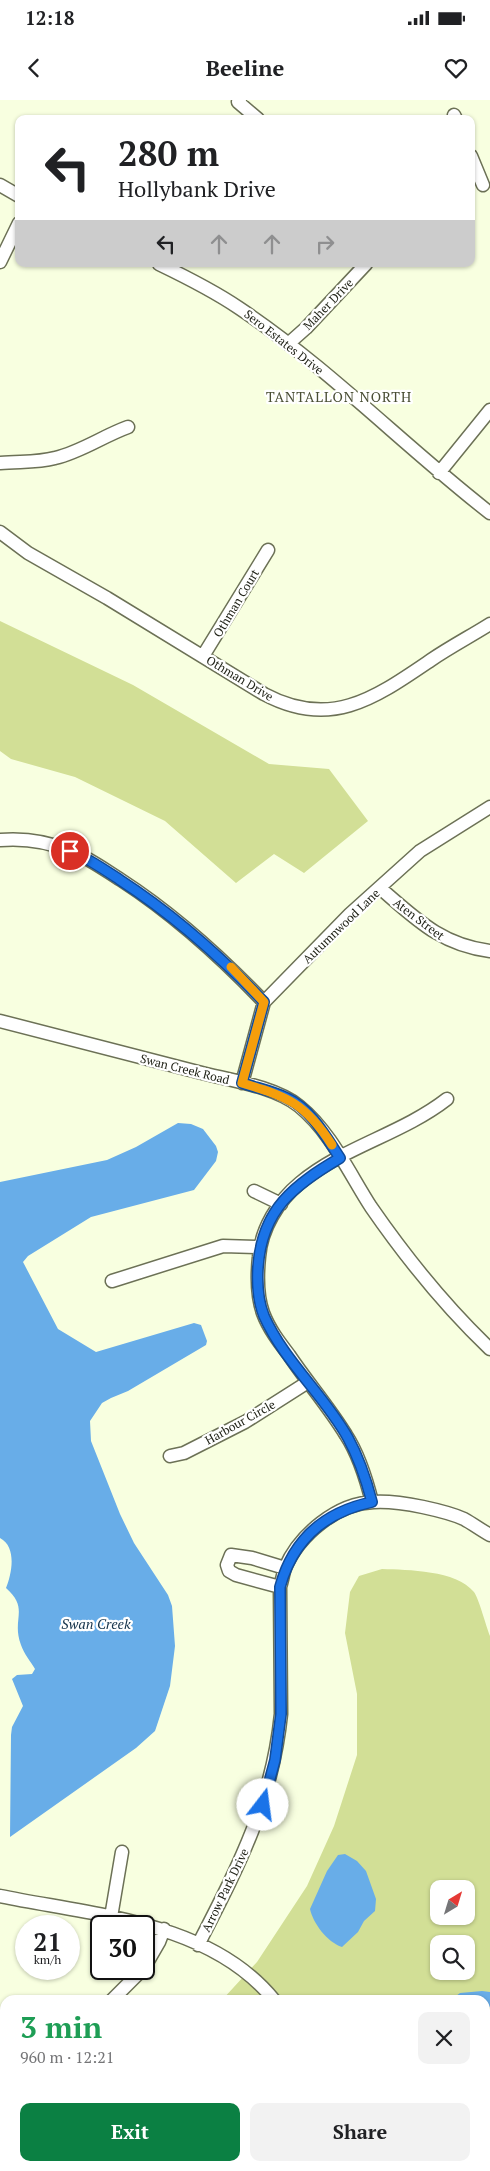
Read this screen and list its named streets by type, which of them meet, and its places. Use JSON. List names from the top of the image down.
{
  "streets": {
    "street": [
      "Maher Drive",
      "Sero Estates Drive",
      "Othman Court",
      "Othman Drive",
      "Aten Street",
      "Autumnwood Lane",
      "Swan Creek Road",
      "Harbour Circle",
      "Arrow Park Drive"
    ]
  },
  "crossings": [
    ["Maher Drive", "Sero Estates Drive"],
    ["Othman Court", "Othman Drive"],
    ["Aten Street", "Autumnwood Lane"],
    ["Autumnwood Lane", "Swan Creek Road"]
  ],
  "districts": ["TANTALLON NORTH"],
  "water": ["Swan Creek"],
  "north": "top right",
  "page": {
    "status": "12:18",
    "header": "Beeline",
    "turn": ["280 m", "Hollybank Drive"],
    "speed": "21 km/h",
    "limit": "30",
    "heading": ["3 min", "960 m · 12:21"],
    "buttons": ["Exit", "Share"]
  }
}
